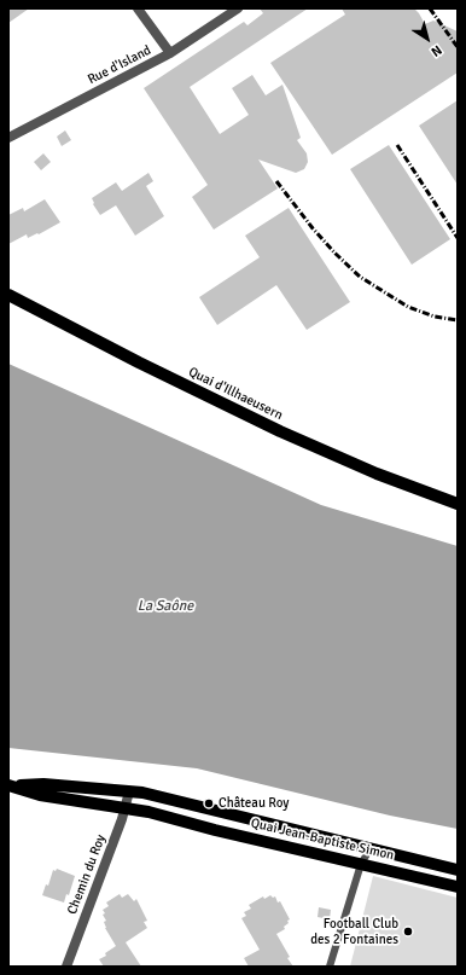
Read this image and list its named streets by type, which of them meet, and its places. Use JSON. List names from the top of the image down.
{
  "streets": {
    "main road": ["Quai d'Illhaeusern", "Quai Jean-Baptiste Simon"],
    "street": ["Rue d'Island", "Chemin du Roy"]
  },
  "crossings": [
    ["Quai Jean-Baptiste Simon", "Chemin du Roy"]
  ],
  "water": ["La Saône"],
  "places": ["Château Roy", "Football Club des 2 Fontaines"],
  "north": "bottom right"
}
